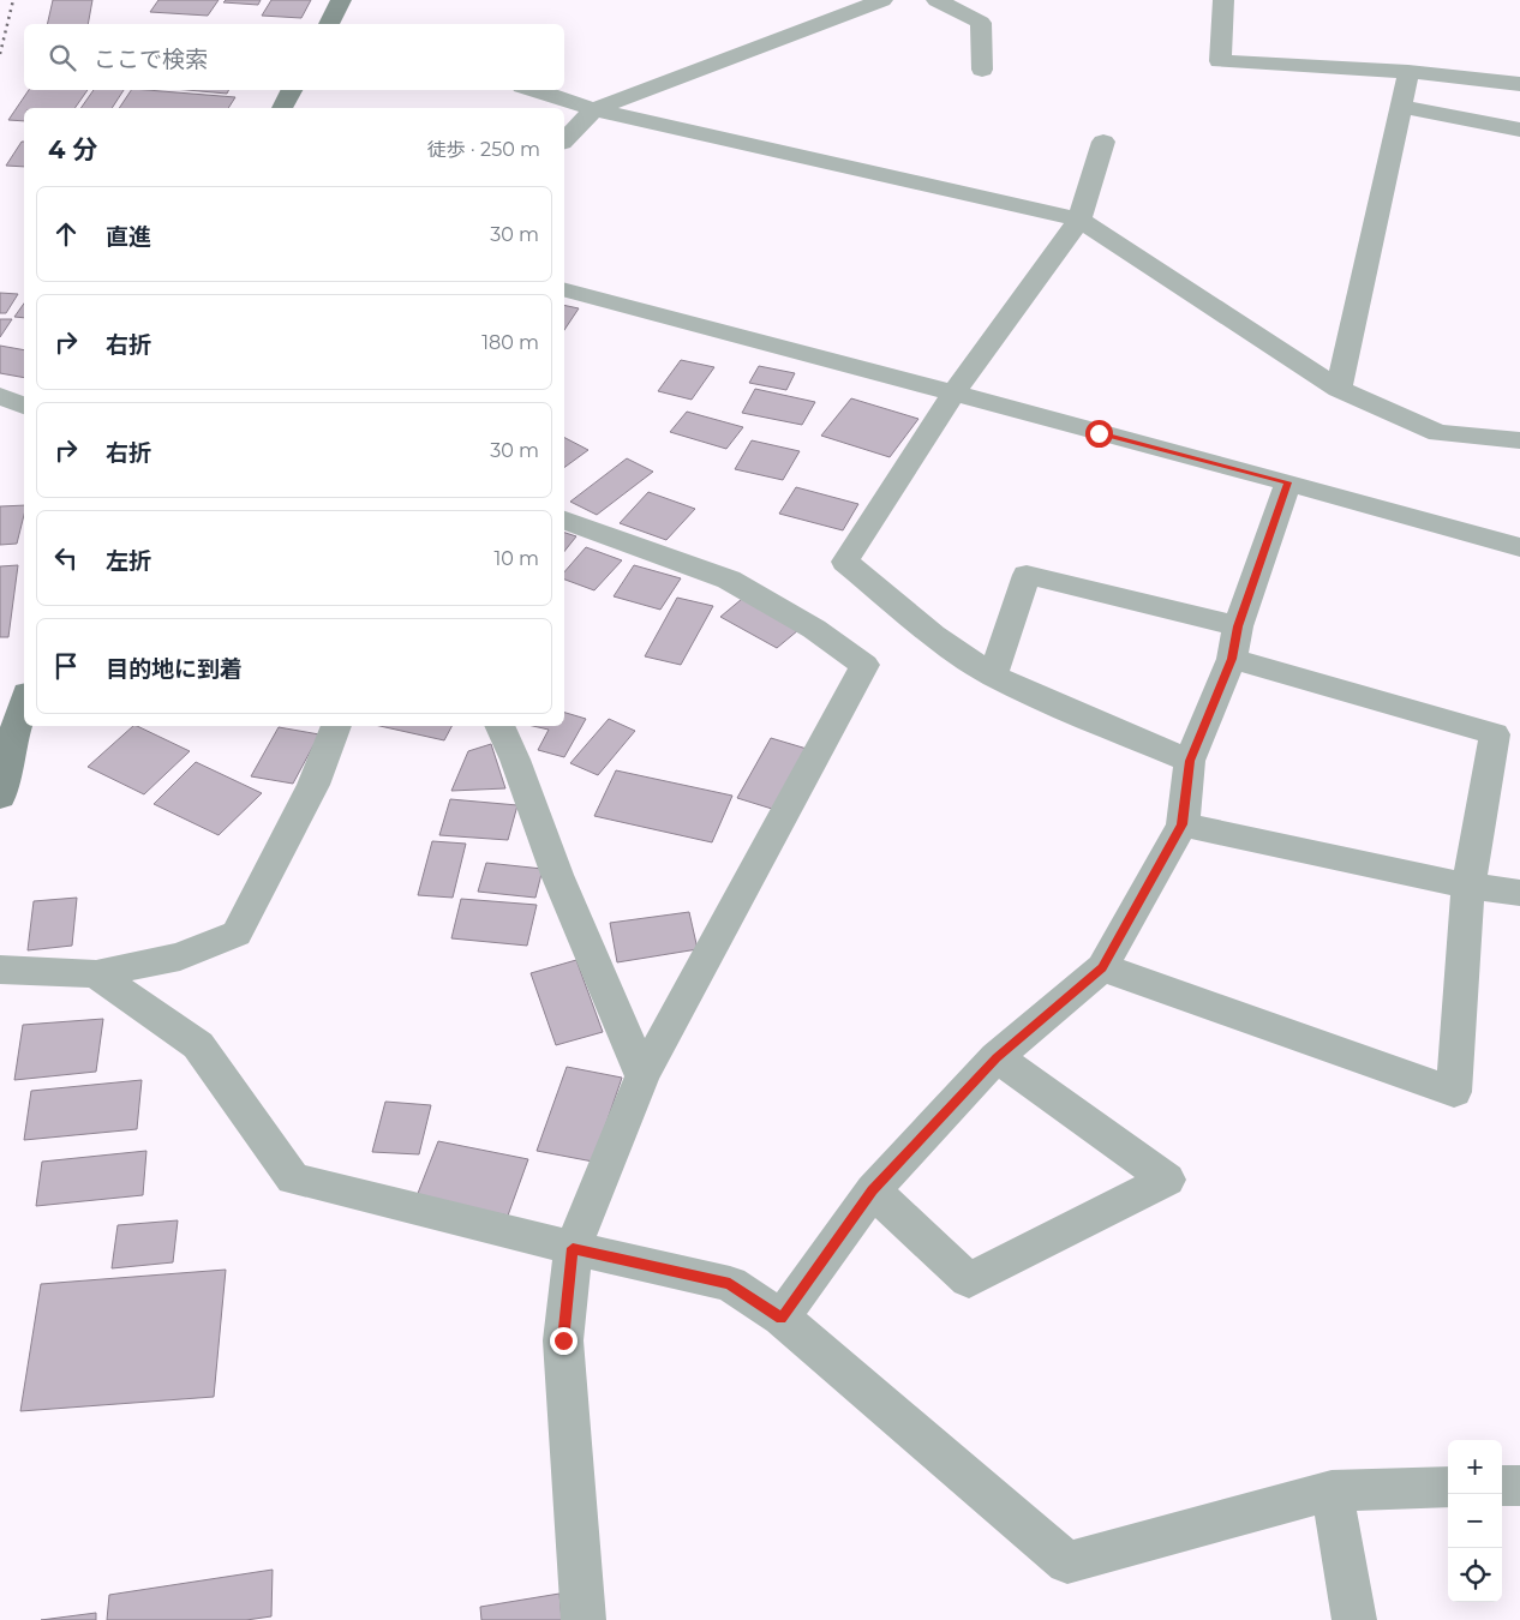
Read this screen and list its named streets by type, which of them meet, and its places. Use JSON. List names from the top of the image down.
{
  "page": {
    "search": "ここで検索",
    "heading": ["4 分", "徒歩 · 250 m"],
    "list": [
      ["直進", "30 m"],
      ["右折", "180 m"],
      ["右折", "30 m"],
      ["左折", "10 m"],
      "目的地に到着"
    ],
    "map_buttons": ["+", "−"]
  }
}
